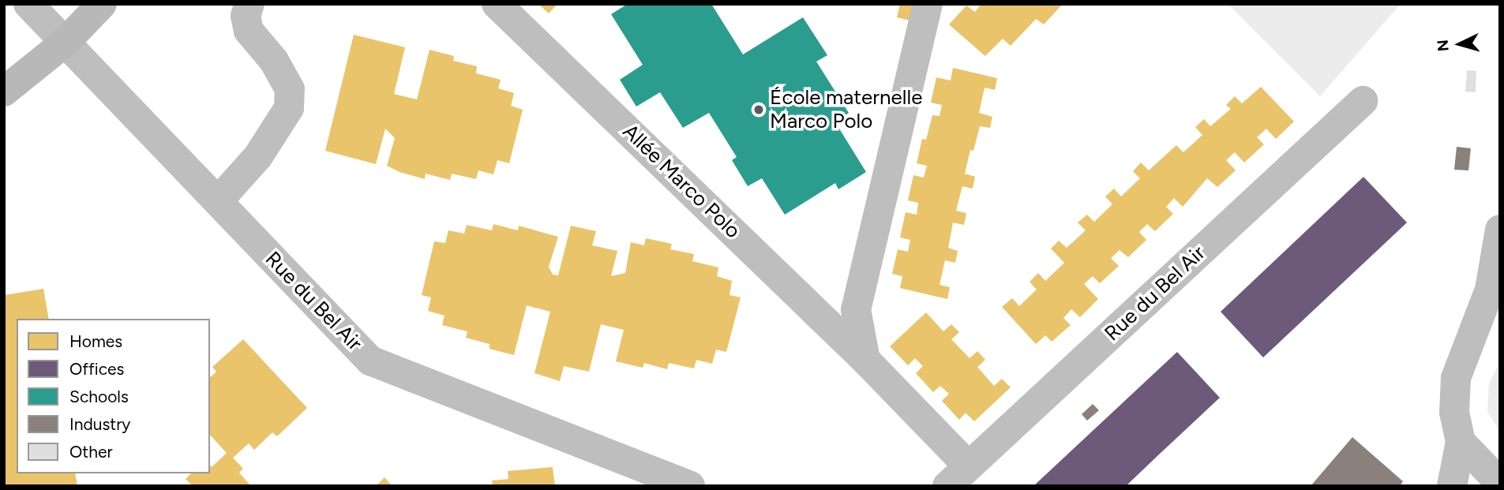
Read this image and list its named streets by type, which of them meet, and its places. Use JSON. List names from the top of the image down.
{
  "streets": {
    "street": ["Allée Marco Polo", "Rue du Bel Air"]
  },
  "crossings": [
    ["Allée Marco Polo", "Rue du Bel Air"]
  ],
  "places": ["École maternelle Marco Polo"],
  "legend": [
    "Homes",
    "Offices",
    "Schools",
    "Industry",
    "Other"
  ],
  "north": "left"
}
